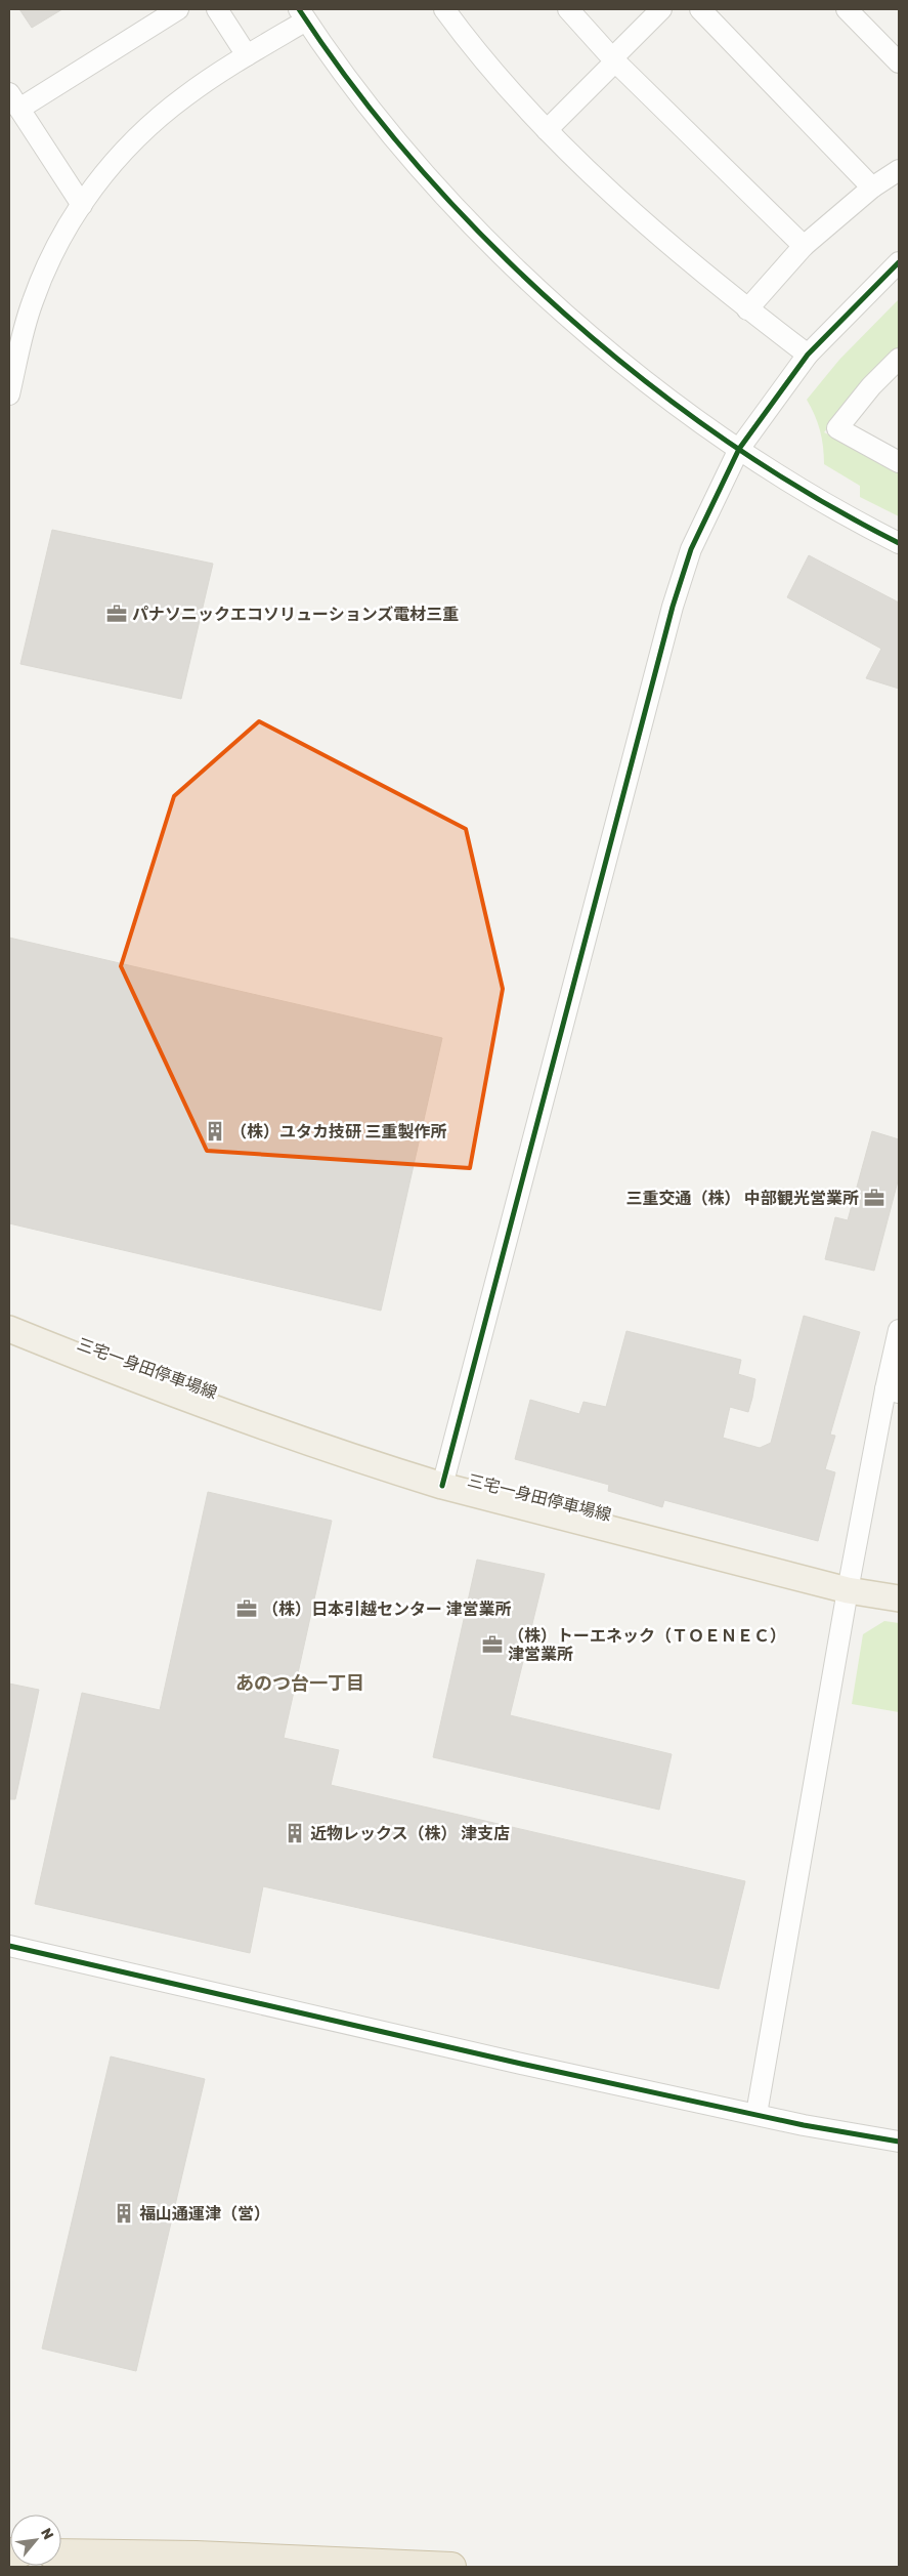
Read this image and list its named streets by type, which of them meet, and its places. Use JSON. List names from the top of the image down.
{
  "streets": {
    "main road": ["三宅一身田停車場線"]
  },
  "districts": ["あのつ台一丁目"],
  "places": {
    "office": [
      "パナソニックエコソリューションズ電材三重",
      "三重交通（株） 中部観光営業所",
      "（株）日本引越センター 津営業所",
      "（株）トーエネック（ＴＯＥＮＥＣ） 津営業所"
    ],
    "building": ["（株）ユタカ技研 三重製作所", "近物レックス（株） 津支店", "福山通運津（営）"]
  },
  "north": "top right"
}
